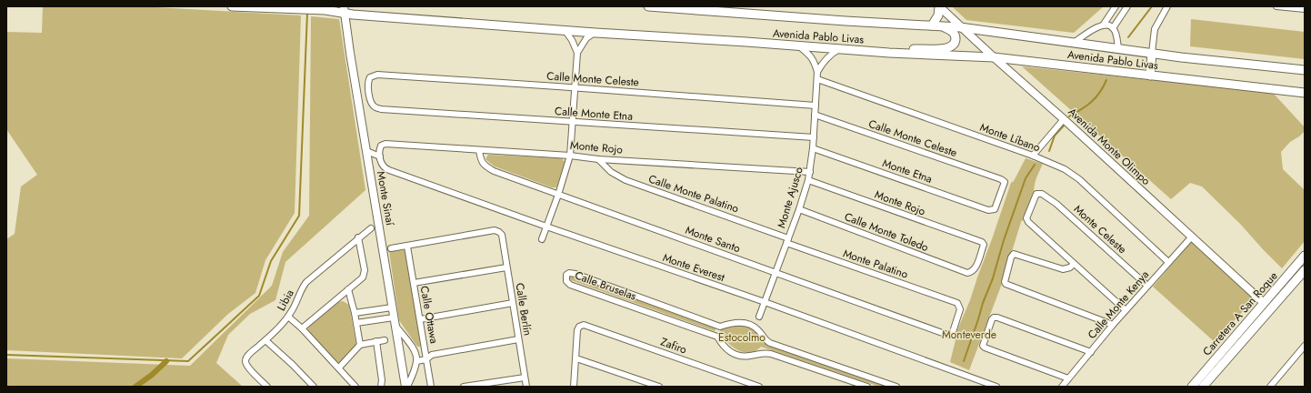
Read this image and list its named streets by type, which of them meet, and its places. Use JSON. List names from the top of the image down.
{
  "streets": {
    "main road": ["Avenida Pablo Livas", "Carretera A San Roque"],
    "street": [
      "Calle Monte Celeste",
      "Calle Monte Etna",
      "Monte Líbano",
      "Avenida Monte Olimpo",
      "Monte Rojo",
      "Monte Etna",
      "Calle Monte Palatino",
      "Monte Ajusco",
      "Monte Sinaí",
      "Monte Celeste",
      "Calle Monte Toledo",
      "Monte Santo",
      "Monte Palatino",
      "Monte Everest",
      "Calle Bruselas",
      "Libia",
      "Calle Monte Kenya",
      "Calle Berlín",
      "Calle Ottawa",
      "Zafiro"
    ]
  },
  "crossings": [
    ["Avenida Pablo Livas", "Avenida Monte Olimpo"],
    ["Avenida Pablo Livas", "Monte Ajusco"],
    ["Avenida Pablo Livas", "Monte Sinaí"],
    ["Calle Monte Celeste", "Calle Monte Etna"],
    ["Calle Monte Celeste", "Monte Etna"],
    ["Calle Monte Celeste", "Monte Ajusco"],
    ["Calle Monte Etna", "Monte Ajusco"],
    ["Monte Líbano", "Monte Ajusco"],
    ["Monte Líbano", "Calle Monte Kenya"],
    ["Avenida Monte Olimpo", "Calle Monte Kenya"],
    ["Avenida Monte Olimpo", "Carretera A San Roque"],
    ["Monte Rojo", "Calle Monte Palatino"],
    ["Monte Rojo", "Monte Ajusco"],
    ["Monte Rojo", "Calle Monte Toledo"],
    ["Monte Rojo", "Monte Santo"],
    ["Monte Rojo", "Monte Everest"],
    ["Monte Etna", "Monte Ajusco"],
    ["Calle Monte Palatino", "Monte Ajusco"],
    ["Calle Monte Palatino", "Monte Palatino"],
    ["Monte Ajusco", "Calle Monte Toledo"],
    ["Monte Ajusco", "Monte Santo"],
    ["Monte Ajusco", "Monte Palatino"],
    ["Monte Ajusco", "Monte Everest"],
    ["Monte Celeste", "Calle Monte Kenya"],
    ["Monte Santo", "Monte Palatino"],
    ["Calle Berlín", "Calle Ottawa"]
  ],
  "parks": ["Monteverde", "Estocolmo"]
}
